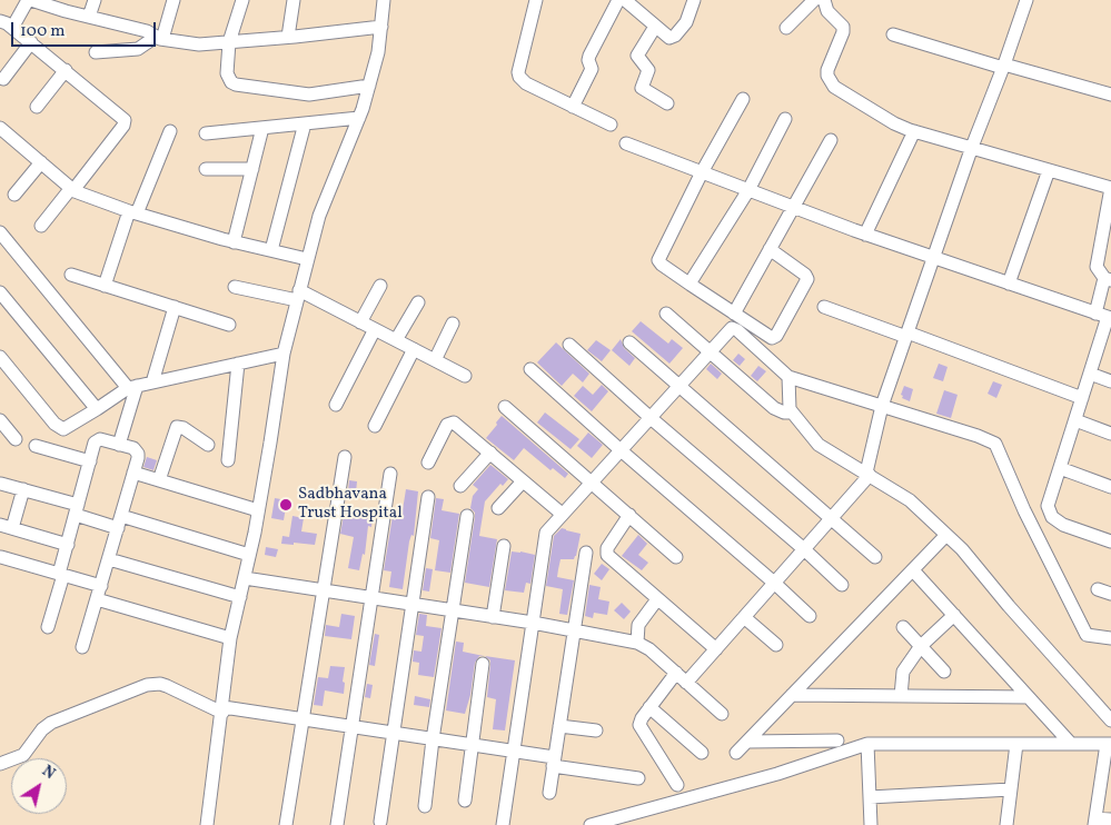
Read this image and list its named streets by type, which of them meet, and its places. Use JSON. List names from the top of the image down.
{
  "places": ["Sadbhavana Trust Hospital"],
  "scale_bar": "100 m",
  "north": "top right"
}
